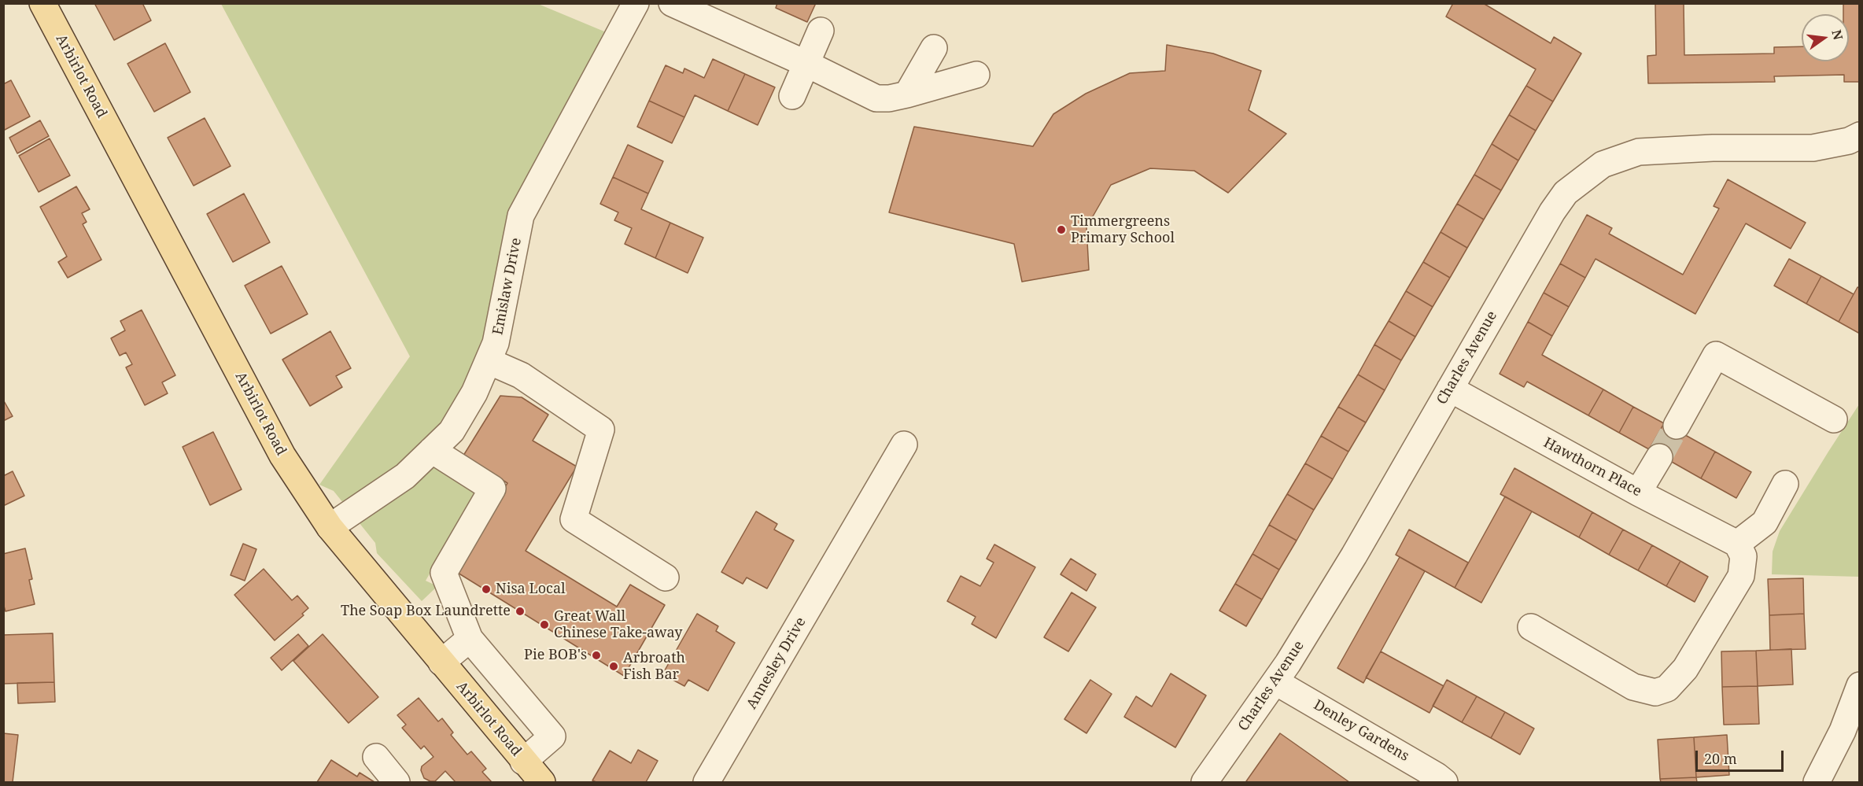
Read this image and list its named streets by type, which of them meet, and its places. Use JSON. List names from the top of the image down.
{
  "streets": {
    "main road": ["Arbirlot Road"],
    "street": [
      "Emislaw Drive",
      "Charles Avenue",
      "Hawthorn Place",
      "Annesley Drive",
      "Denley Gardens"
    ]
  },
  "crossings": [
    ["Arbirlot Road", "Emislaw Drive"],
    ["Charles Avenue", "Hawthorn Place"],
    ["Charles Avenue", "Denley Gardens"]
  ],
  "places": [
    "Timmergreens Primary School",
    "Nisa Local",
    "The Soap Box Laundrette",
    "Great Wall Chinese Take-away",
    "Pie BOB's",
    "Arbroath Fish Bar"
  ],
  "scale_bar": "20 m",
  "north": "right"
}
